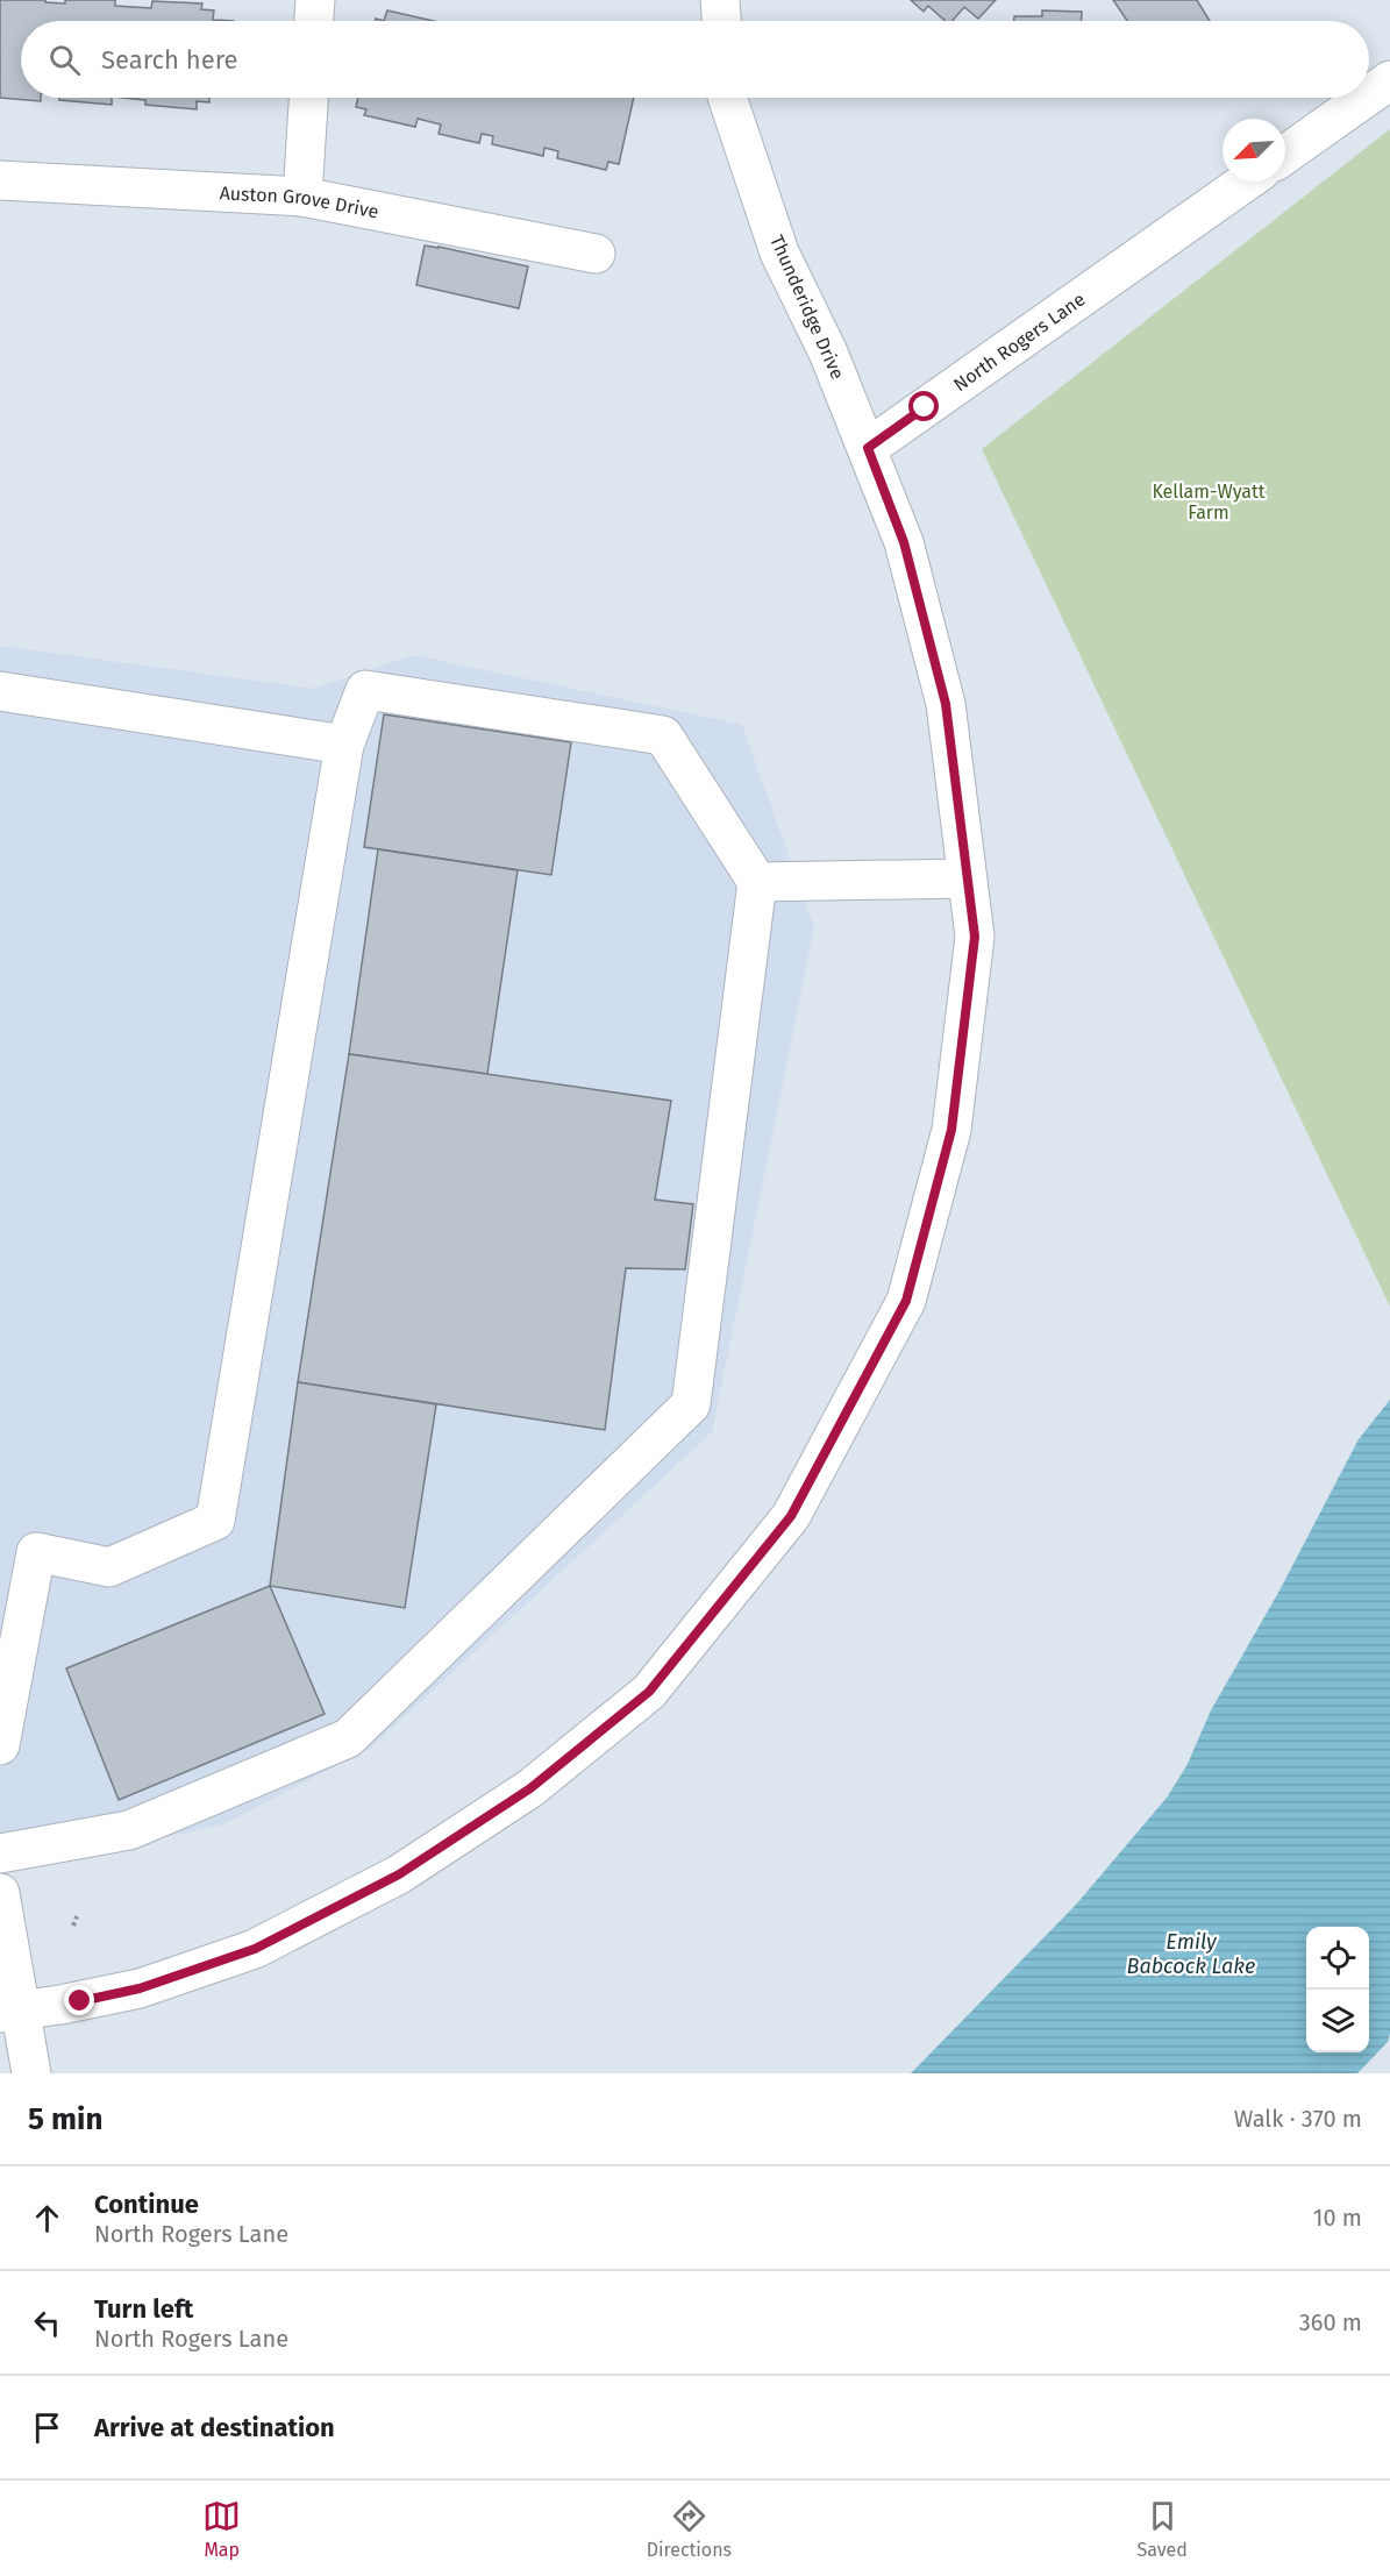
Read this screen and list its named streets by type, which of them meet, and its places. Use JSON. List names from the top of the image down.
{
  "streets": {
    "street": ["Auston Grove Drive", "Thunderidge Drive", "North Rogers Lane"]
  },
  "crossings": [
    ["Thunderidge Drive", "North Rogers Lane"]
  ],
  "water": ["Emily Babcock Lake"],
  "parks": ["Kellam-Wyatt Farm"],
  "north": "bottom left",
  "page": {
    "search": "Search here",
    "heading": ["5 min", "Walk · 370 m"],
    "list": [
      ["Continue", "North Rogers Lane", "10 m"],
      ["Turn left", "North Rogers Lane", "360 m"],
      "Arrive at destination"
    ],
    "nav": ["Map", "Directions", "Saved"]
  }
}
